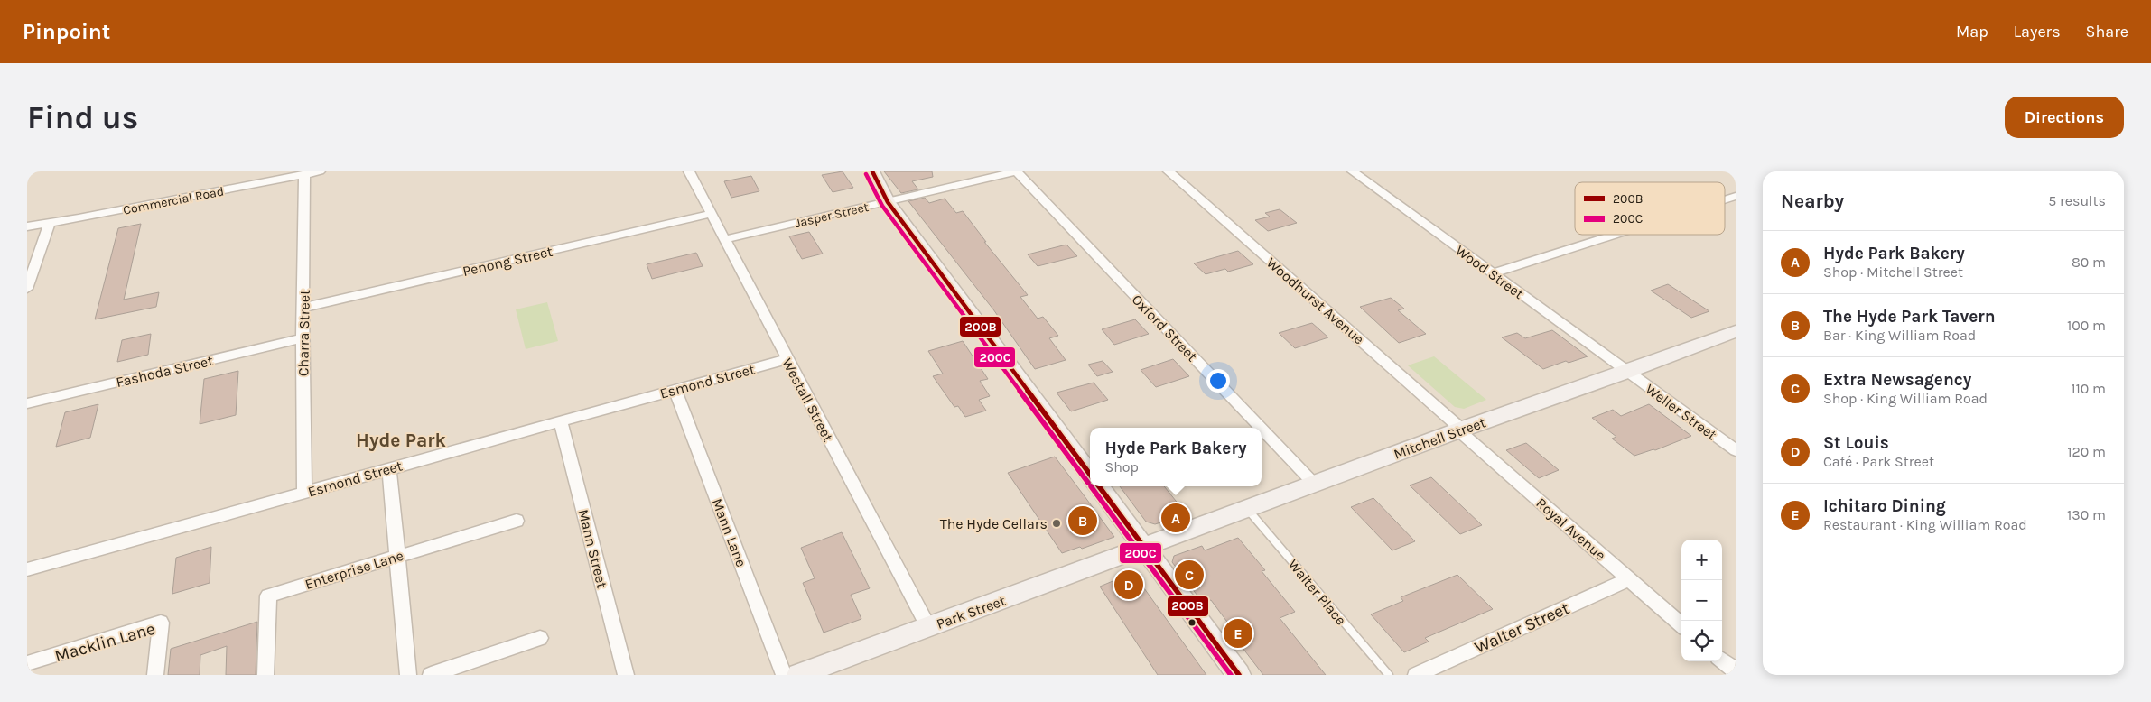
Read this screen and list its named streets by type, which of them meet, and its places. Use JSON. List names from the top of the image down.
{
  "streets": {
    "street": [
      "Commercial Road",
      "Jasper Street",
      "Penong Street",
      "Wood Street",
      "Woodhurst Avenue",
      "Oxford Street",
      "Charra Street",
      "Fashoda Street",
      "Esmond Street",
      "Westall Street",
      "Weller Street",
      "Mitchell Street",
      "Royal Avenue",
      "Mann Lane",
      "Mann Street",
      "Enterprise Lane",
      "Park Street",
      "Walter Street",
      "Macklin Lane"
    ],
    "lane": ["Walter Place"]
  },
  "crossings": [
    ["Commercial Road", "Charra Street"],
    ["Jasper Street", "Oxford Street"],
    ["Jasper Street", "Westall Street"],
    ["Penong Street", "Charra Street"],
    ["Penong Street", "Westall Street"],
    ["Wood Street", "Weller Street"],
    ["Wood Street", "Mitchell Street"],
    ["Woodhurst Avenue", "Mitchell Street"],
    ["Woodhurst Avenue", "Royal Avenue"],
    ["Oxford Street", "Mitchell Street"],
    ["Charra Street", "Fashoda Street"],
    ["Charra Street", "Esmond Street"],
    ["Esmond Street", "Westall Street"],
    ["Esmond Street", "Mann Lane"],
    ["Esmond Street", "Mann Street"],
    ["Westall Street", "Park Street"],
    ["Weller Street", "Mitchell Street"],
    ["Mitchell Street", "Royal Avenue"],
    ["Mitchell Street", "Walter Place"],
    ["Mitchell Street", "Park Street"],
    ["Royal Avenue", "Walter Street"]
  ],
  "districts": ["Hyde Park"],
  "places": ["The Hyde Cellars"],
  "lines": ["transit line 200B", "transit line 200C"],
  "legend": ["200B", "200C"],
  "page": {
    "header": "Pinpoint",
    "nav": ["Map", "Layers", "Share"],
    "buttons": "Directions",
    "title": "Find us",
    "heading": ["Nearby", "5 results"],
    "list": [
      {
        "mark": "A",
        "name": "Hyde Park Bakery",
        "note": "Shop · Mitchell Street",
        "value": "80 m"
      },
      {
        "mark": "B",
        "name": "The Hyde Park Tavern",
        "note": "Bar · King William Road",
        "value": "100 m"
      },
      {
        "mark": "C",
        "name": "Extra Newsagency",
        "note": "Shop · King William Road",
        "value": "110 m"
      },
      {
        "mark": "D",
        "name": "St Louis",
        "note": "Café · Park Street",
        "value": "120 m"
      },
      {
        "mark": "E",
        "name": "Ichitaro Dining",
        "note": "Restaurant · King William Road",
        "value": "130 m"
      }
    ],
    "popup": ["Hyde Park Bakery", "Shop"],
    "pins": [
      "A",
      "B",
      "C",
      "D",
      "E"
    ],
    "map_buttons": ["+", "−"]
  }
}
